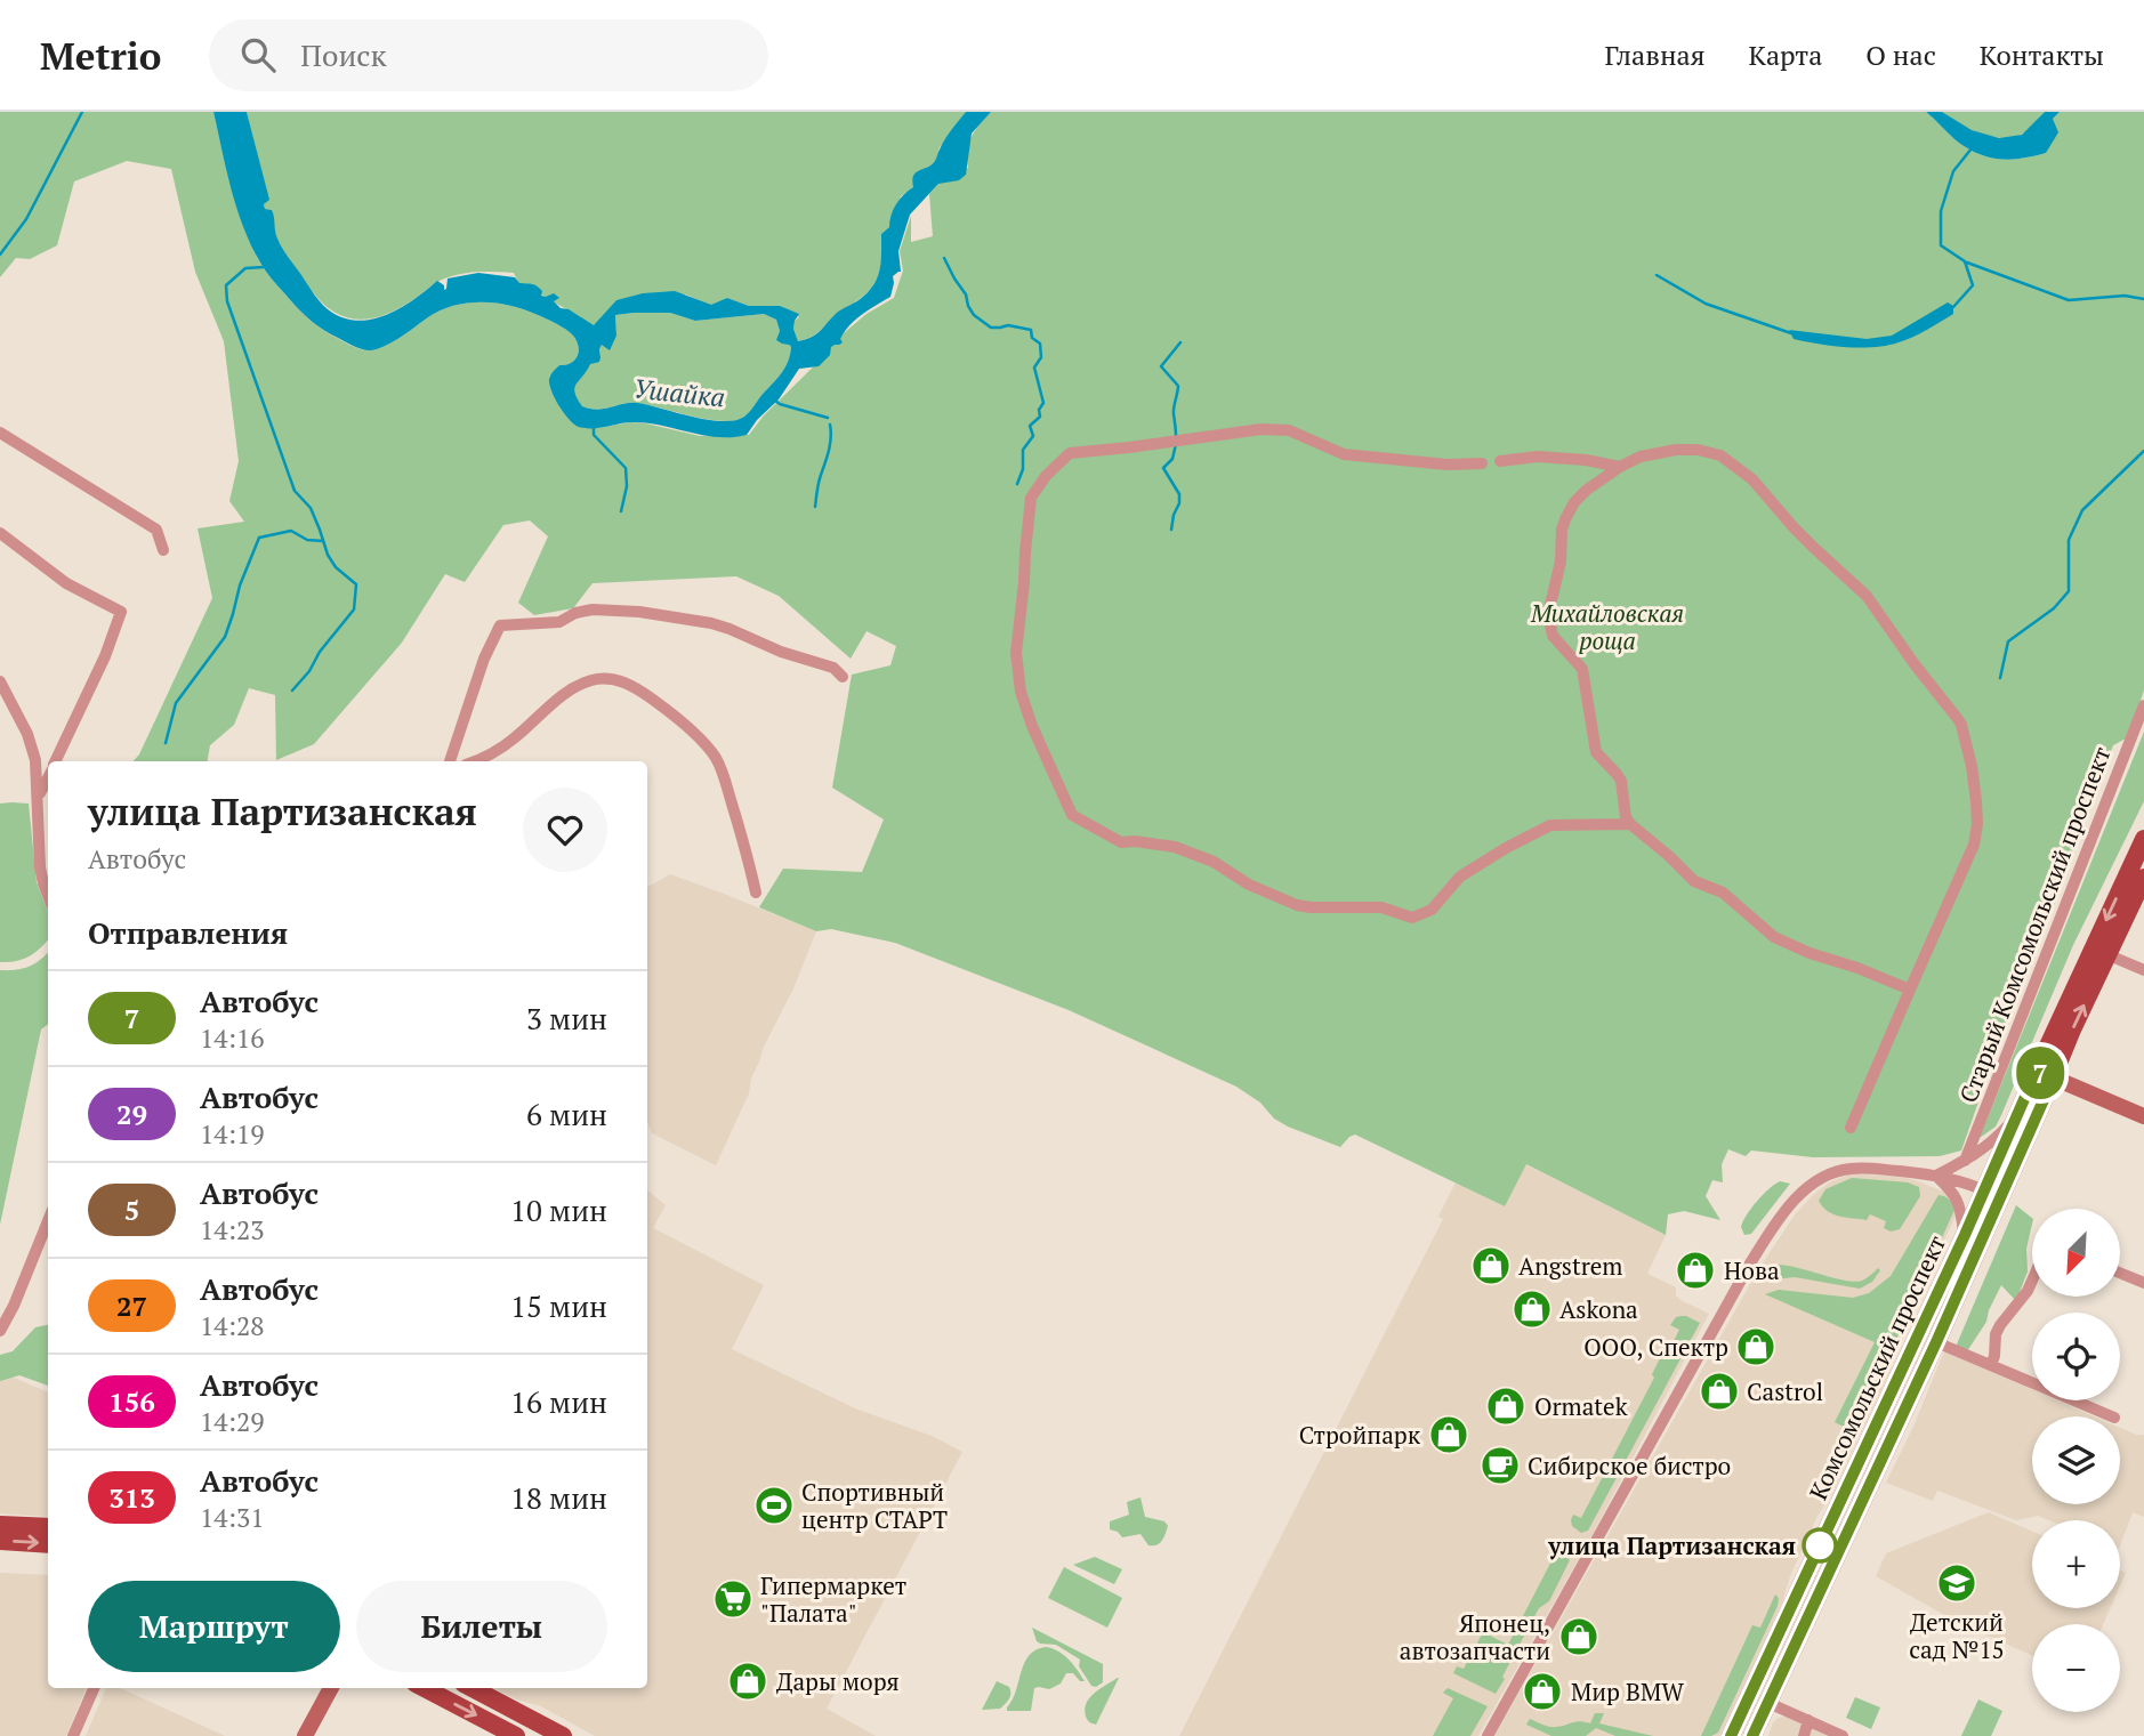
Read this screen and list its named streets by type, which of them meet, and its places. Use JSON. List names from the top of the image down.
{
  "streets": {
    "main road": ["Комсомольский проспект"],
    "street": ["Старый Комсомольский проспект"]
  },
  "crossings": [
    ["Старый Комсомольский проспект", "Комсомольский проспект"]
  ],
  "water": ["Ушайка"],
  "parks": ["Михайловская роща"],
  "places": {
    "shop": [
      "Angstrem",
      "Нова",
      "Askona",
      "ООО, Спектр",
      "Castrol",
      "Ormatek",
      "Стройпарк",
      "Японец, автозапчасти",
      "Дары моря",
      "Мир BMW"
    ],
    "cafe": ["Сибирское бистро"],
    "sports": ["Спортивный центр СТАРТ"],
    "other": ["улица Партизанская"],
    "school or university": ["Детский сад №15"],
    "supermarket": ["Гипермаркет \"Палата\""]
  },
  "lines": ["bus line 7"],
  "north": "bottom left",
  "page": {
    "header": "Metrio",
    "search": "Поиск",
    "nav": [
      "Главная",
      "Карта",
      "О нас",
      "Контакты"
    ],
    "on_map": "7",
    "heading": [
      ["улица Партизанская", "Автобус"],
      "Отправления"
    ],
    "list": [
      {
        "mark": "7",
        "name": "Автобус",
        "note": "14:16",
        "value": "3 мин"
      },
      {
        "mark": "29",
        "name": "Автобус",
        "note": "14:19",
        "value": "6 мин"
      },
      {
        "mark": "5",
        "name": "Автобус",
        "note": "14:23",
        "value": "10 мин"
      },
      {
        "mark": "27",
        "name": "Автобус",
        "note": "14:28",
        "value": "15 мин"
      },
      {
        "mark": "156",
        "name": "Автобус",
        "note": "14:29",
        "value": "16 мин"
      },
      {
        "mark": "313",
        "name": "Автобус",
        "note": "14:31",
        "value": "18 мин"
      }
    ],
    "map_buttons": ["+", "−"],
    "buttons": ["Маршрут", "Билеты"]
  }
}
